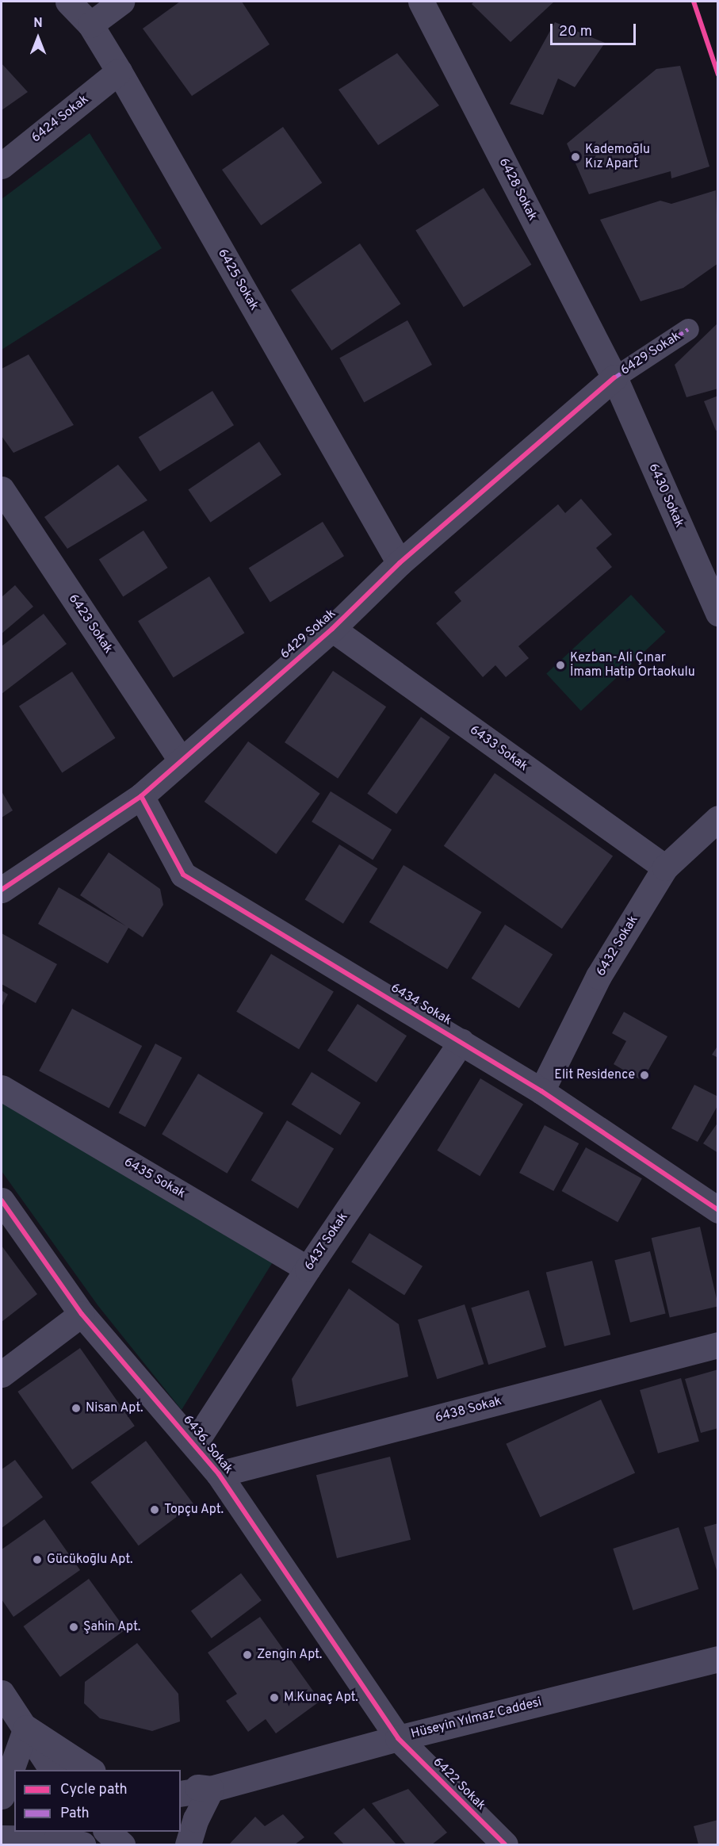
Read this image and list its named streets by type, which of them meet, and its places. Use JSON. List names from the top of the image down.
{
  "streets": {
    "street": [
      "6424 Sokak",
      "6428 Sokak",
      "6425 Sokak",
      "6429 Sokak",
      "6430 Sokak",
      "6423 Sokak",
      "6433 Sokak",
      "6432 Sokak",
      "6434 Sokak",
      "6435 Sokak",
      "6437 Sokak",
      "6438 Sokak",
      "6436. Sokak",
      "Hüseyin Yılmaz Caddesi",
      "6422 Sokak"
    ]
  },
  "crossings": [
    ["6424 Sokak", "6425 Sokak"],
    ["6428 Sokak", "6429 Sokak"],
    ["6428 Sokak", "6430 Sokak"],
    ["6425 Sokak", "6429 Sokak"],
    ["6429 Sokak", "6430 Sokak"],
    ["6429 Sokak", "6423 Sokak"],
    ["6429 Sokak", "6433 Sokak"],
    ["6429 Sokak", "6434 Sokak"],
    ["6433 Sokak", "6432 Sokak"],
    ["6432 Sokak", "6434 Sokak"],
    ["6434 Sokak", "6437 Sokak"],
    ["6435 Sokak", "6437 Sokak"],
    ["6437 Sokak", "6436. Sokak"],
    ["6438 Sokak", "6436. Sokak"],
    ["6436. Sokak", "Hüseyin Yılmaz Caddesi"],
    ["6436. Sokak", "6422 Sokak"],
    ["Hüseyin Yılmaz Caddesi", "6422 Sokak"]
  ],
  "places": [
    "Kademoğlu Kız Apart",
    "Kezban-Ali Çınar İmam Hatip Ortaokulu",
    "Elit Residence",
    "Nisan Apt.",
    "Topçu Apt.",
    "Gücükoğlu Apt.",
    "Şahin Apt.",
    "Zengin Apt.",
    "M.Kunaç Apt."
  ],
  "legend": ["Cycle path", "Path"],
  "scale_bar": "20 m",
  "north": "top"
}
